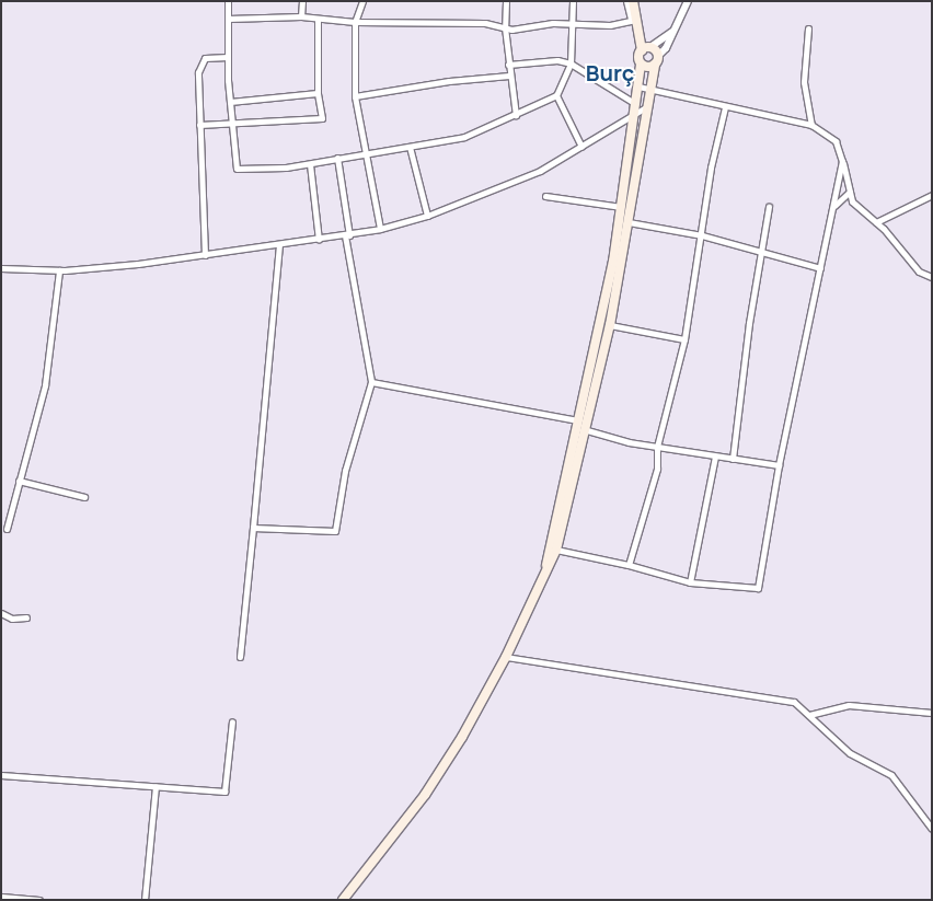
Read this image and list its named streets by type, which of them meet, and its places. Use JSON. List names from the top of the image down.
{
  "districts": ["Burç"]
}
